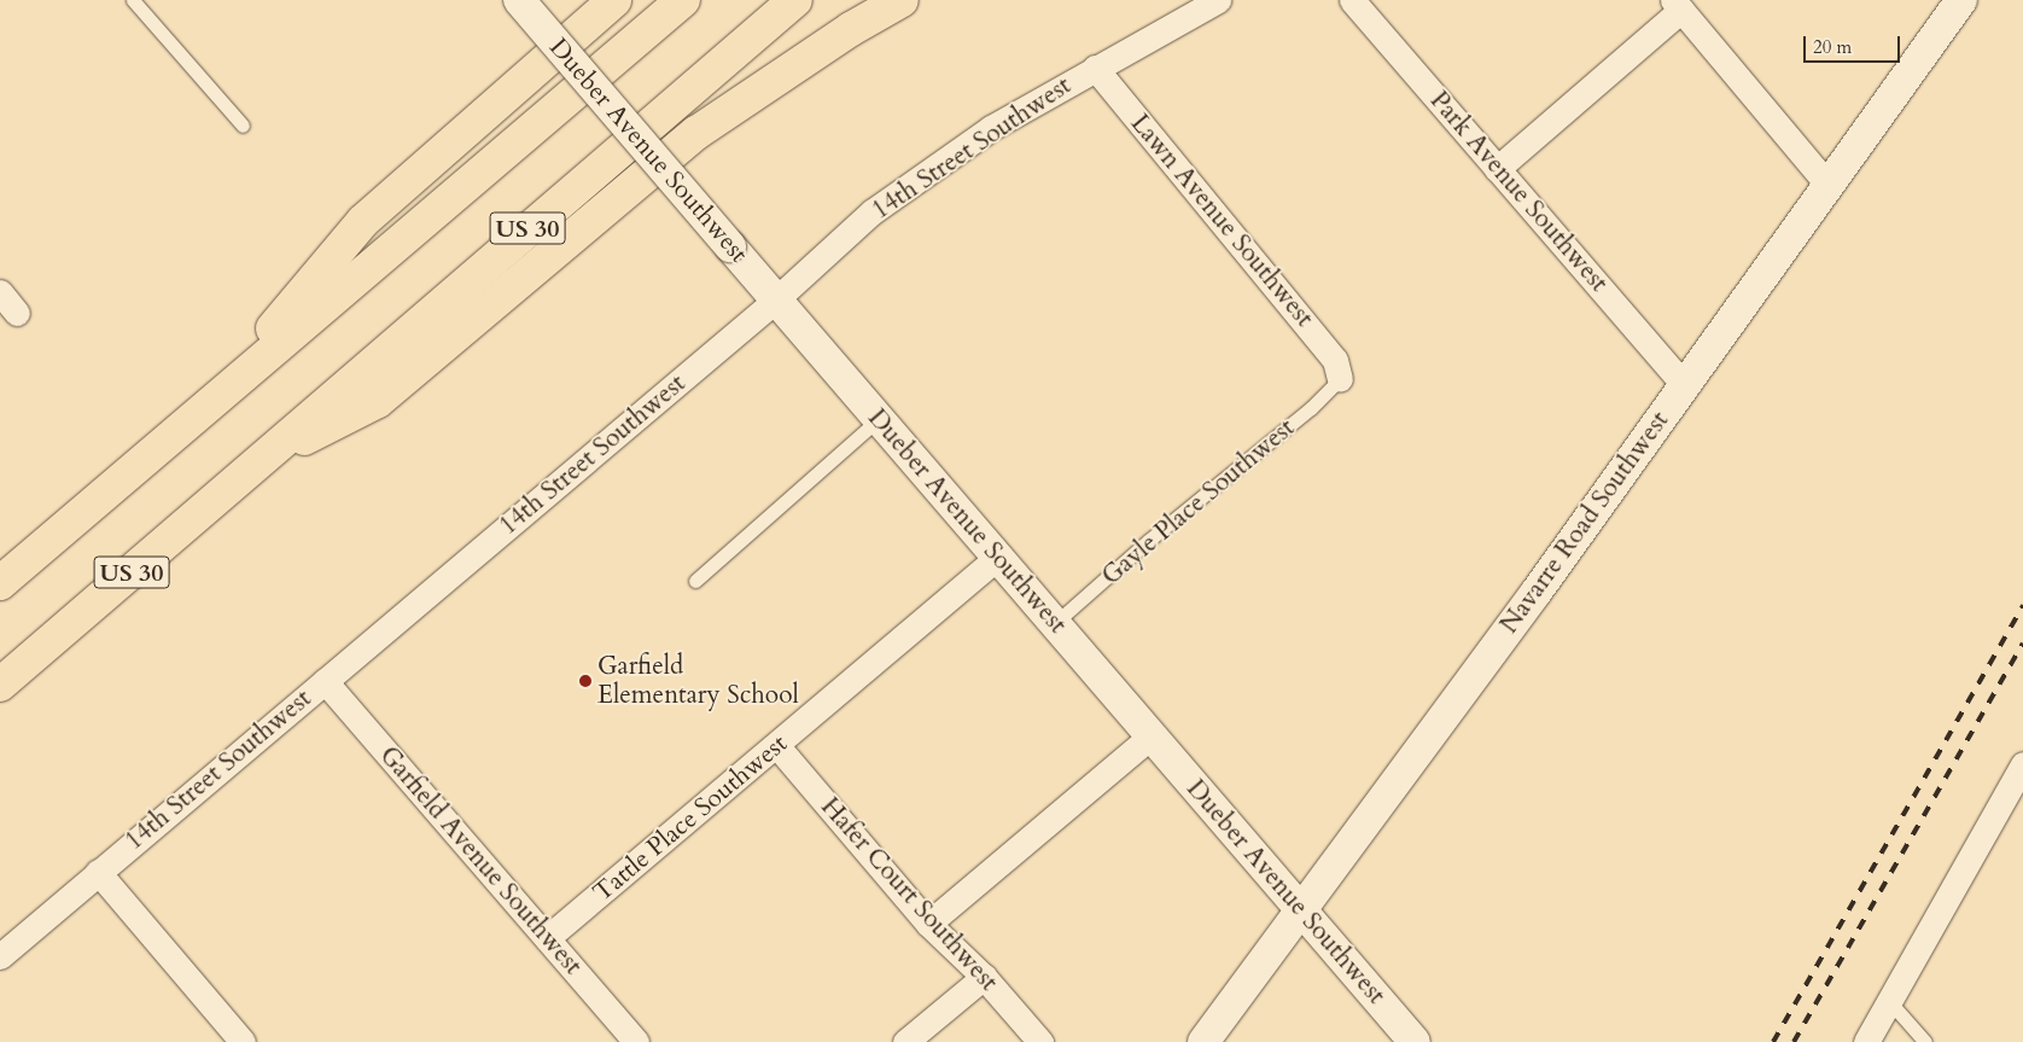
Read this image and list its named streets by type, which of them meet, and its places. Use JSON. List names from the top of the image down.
{
  "streets": {
    "highway": ["US 30"],
    "street": [
      "14th Street Southwest",
      "Dueber Avenue Southwest",
      "Park Avenue Southwest",
      "Lawn Avenue Southwest",
      "Navarre Road Southwest",
      "Tattle Place Southwest",
      "Garfield Avenue Southwest",
      "Hafer Court Southwest"
    ],
    "lane": ["Gayle Place Southwest"]
  },
  "crossings": [
    ["14th Street Southwest", "Dueber Avenue Southwest"],
    ["14th Street Southwest", "Lawn Avenue Southwest"],
    ["14th Street Southwest", "Garfield Avenue Southwest"],
    ["Dueber Avenue Southwest", "Gayle Place Southwest"],
    ["Dueber Avenue Southwest", "Navarre Road Southwest"],
    ["Dueber Avenue Southwest", "Tattle Place Southwest"],
    ["Park Avenue Southwest", "Navarre Road Southwest"],
    ["Lawn Avenue Southwest", "Gayle Place Southwest"],
    ["Tattle Place Southwest", "Garfield Avenue Southwest"],
    ["Tattle Place Southwest", "Hafer Court Southwest"]
  ],
  "places": ["Garfield Elementary School"],
  "scale_bar": "20 m"
}
